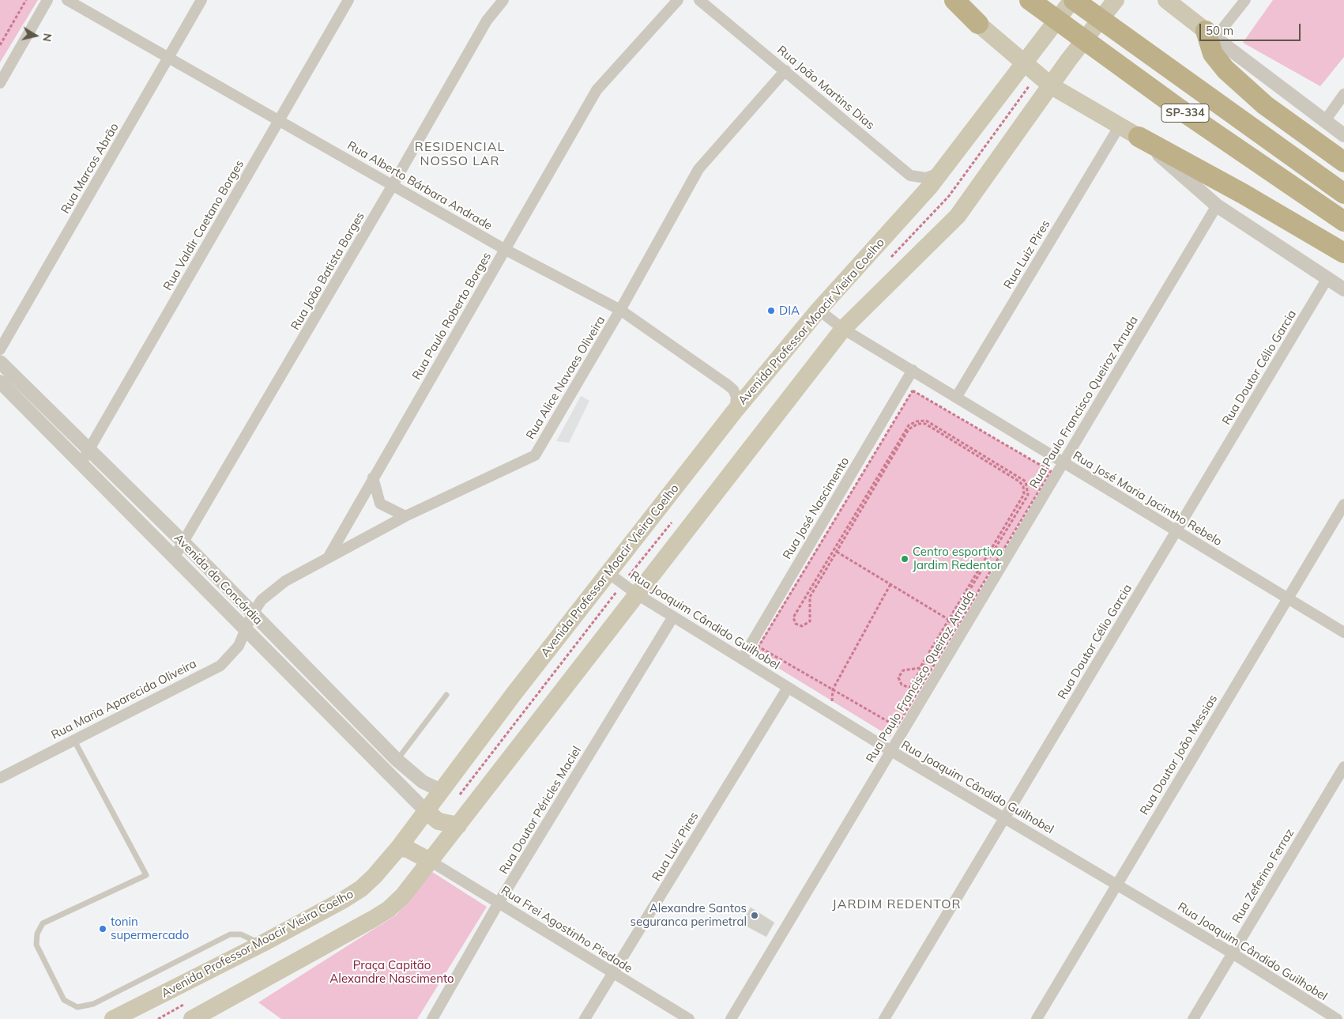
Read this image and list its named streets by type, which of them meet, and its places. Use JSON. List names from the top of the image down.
{
  "streets": {
    "highway": ["SP-334"],
    "main road": ["Avenida Professor Moacir Vieira Coelho"],
    "street": [
      "Rua João Martins Dias",
      "Rua Marcos Abrão",
      "Rua Alberto Bárbara Andrade",
      "Rua Valdir Caetano Borges",
      "Rua Luiz Pires",
      "Rua João Batista Borges",
      "Rua Paulo Roberto Borges",
      "Rua Doutor Célio Garcia",
      "Rua Alice Navaes Oliveira",
      "Rua Paulo Francisco Queiroz Arruda",
      "Rua José Maria Jacintho Rebelo",
      "Rua José Nascimento",
      "Avenida da Concórdia",
      "Rua Joaquim Cândido Guilhobel",
      "Rua Maria Aparecida Oliveira",
      "Rua Doutor João Messias",
      "Rua Doutor Péricles Maciel",
      "Rua Zeferino Ferraz",
      "Rua Frei Agostinho Piedade"
    ]
  },
  "crossings": [
    ["Rua João Martins Dias", "Avenida Professor Moacir Vieira Coelho"],
    ["Rua João Martins Dias", "Rua Alice Navaes Oliveira"],
    ["SP-334", "Avenida Professor Moacir Vieira Coelho"],
    ["Rua Marcos Abrão", "Rua Alberto Bárbara Andrade"],
    ["Rua Alberto Bárbara Andrade", "Rua Valdir Caetano Borges"],
    ["Rua Alberto Bárbara Andrade", "Rua João Batista Borges"],
    ["Rua Alberto Bárbara Andrade", "Rua Paulo Roberto Borges"],
    ["Rua Alberto Bárbara Andrade", "Avenida Professor Moacir Vieira Coelho"],
    ["Rua Alberto Bárbara Andrade", "Rua Alice Navaes Oliveira"],
    ["Rua Valdir Caetano Borges", "Avenida da Concórdia"],
    ["Rua Luiz Pires", "Rua José Maria Jacintho Rebelo"],
    ["Rua Luiz Pires", "Rua Joaquim Cândido Guilhobel"],
    ["Rua Luiz Pires", "Rua Frei Agostinho Piedade"],
    ["Rua João Batista Borges", "Avenida da Concórdia"],
    ["Rua Paulo Roberto Borges", "Rua Alice Navaes Oliveira"],
    ["Avenida Professor Moacir Vieira Coelho", "Rua José Maria Jacintho Rebelo"],
    ["Avenida Professor Moacir Vieira Coelho", "Avenida da Concórdia"],
    ["Avenida Professor Moacir Vieira Coelho", "Rua Joaquim Cândido Guilhobel"],
    ["Rua Doutor Célio Garcia", "Rua José Maria Jacintho Rebelo"],
    ["Rua Doutor Célio Garcia", "Rua Joaquim Cândido Guilhobel"],
    ["Rua Alice Navaes Oliveira", "Avenida da Concórdia"],
    ["Rua Alice Navaes Oliveira", "Rua Maria Aparecida Oliveira"],
    ["Rua Paulo Francisco Queiroz Arruda", "Rua José Maria Jacintho Rebelo"],
    ["Rua Paulo Francisco Queiroz Arruda", "Rua Joaquim Cândido Guilhobel"],
    ["Rua José Maria Jacintho Rebelo", "Rua José Nascimento"],
    ["Rua José Maria Jacintho Rebelo", "Rua Doutor João Messias"],
    ["Rua José Nascimento", "Rua Joaquim Cândido Guilhobel"],
    ["Avenida da Concórdia", "Rua Maria Aparecida Oliveira"],
    ["Rua Joaquim Cândido Guilhobel", "Rua Doutor João Messias"],
    ["Rua Joaquim Cândido Guilhobel", "Rua Doutor Péricles Maciel"],
    ["Rua Joaquim Cândido Guilhobel", "Rua Zeferino Ferraz"],
    ["Rua Doutor Péricles Maciel", "Rua Frei Agostinho Piedade"]
  ],
  "districts": ["RESIDENCIAL NOSSO LAR", "JARDIM REDENTOR"],
  "parks": ["Praça Capitão Alexandre Nascimento"],
  "places": [
    "DIA",
    "Centro esportivo Jardim Redentor",
    "Alexandre Santos seguranca perimetral",
    "tonin supermercado"
  ],
  "scale_bar": "50 m",
  "north": "right"
}
